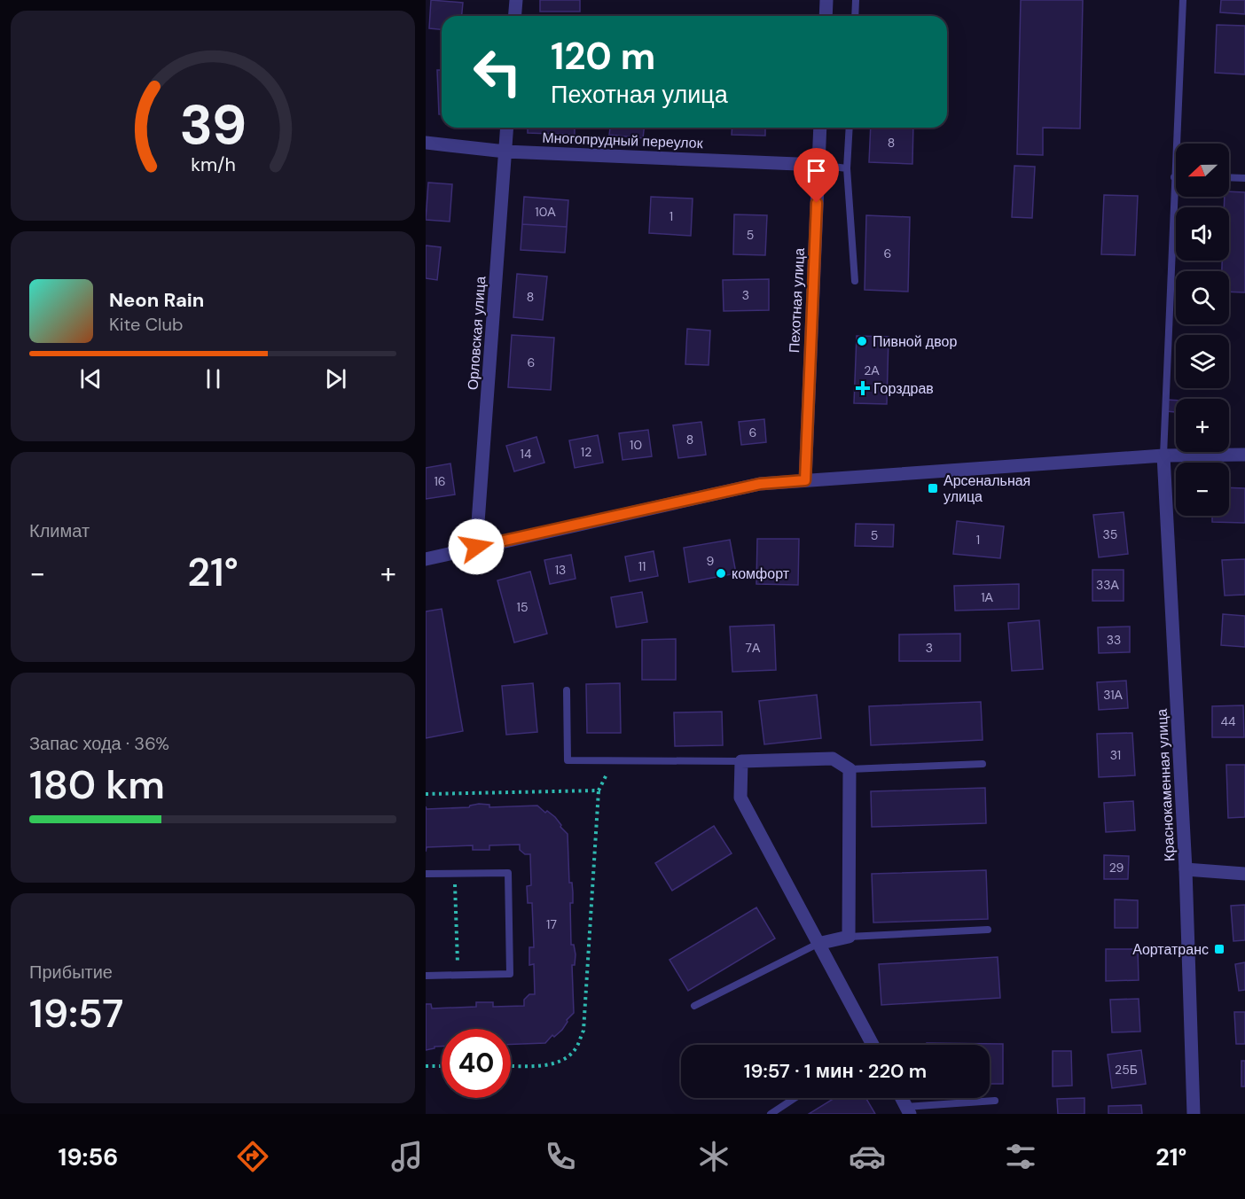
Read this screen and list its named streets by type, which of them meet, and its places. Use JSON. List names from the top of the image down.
{
  "streets": {
    "street": [
      "Многопрудный переулок",
      "Пехотная улица",
      "Орловская улица",
      "Краснокаменная улица"
    ]
  },
  "crossings": [
    ["Многопрудный переулок", "Пехотная улица"],
    ["Многопрудный переулок", "Орловская улица"]
  ],
  "places": {
    "other": ["Пивной двор", "комфорт"],
    "health": ["Горздрав"],
    "transit": ["Арсенальная улица", "Аортатранс"]
  },
  "house_numbers": [
    "8",
    "10А",
    "1",
    "5",
    "6",
    "3",
    "8",
    "6",
    "2А",
    "6",
    "8",
    "10",
    "12",
    "14",
    "16",
    "35",
    "5",
    "1",
    "9",
    "11",
    "13",
    "33А",
    "1А",
    "15",
    "33",
    "7А",
    "3",
    "31А",
    "44",
    "31",
    "29",
    "17",
    "25Б"
  ],
  "north": "left",
  "page": {
    "turn": ["120 m", "Пехотная улица"],
    "map_buttons": ["+", "−"],
    "song": ["Neon Rain", "Kite Club"],
    "tile": [
      "Климат",
      ["Запас хода · 36%", "180 km"],
      ["Прибытие", "19:57"]
    ],
    "heat": ["−", "21°", "+"],
    "limit": "40",
    "trip": "19:57 · 1 мин · 220 m",
    "tabs": ["19:56", "21°"],
    "gauge": ["39", "km/h"]
  }
}
